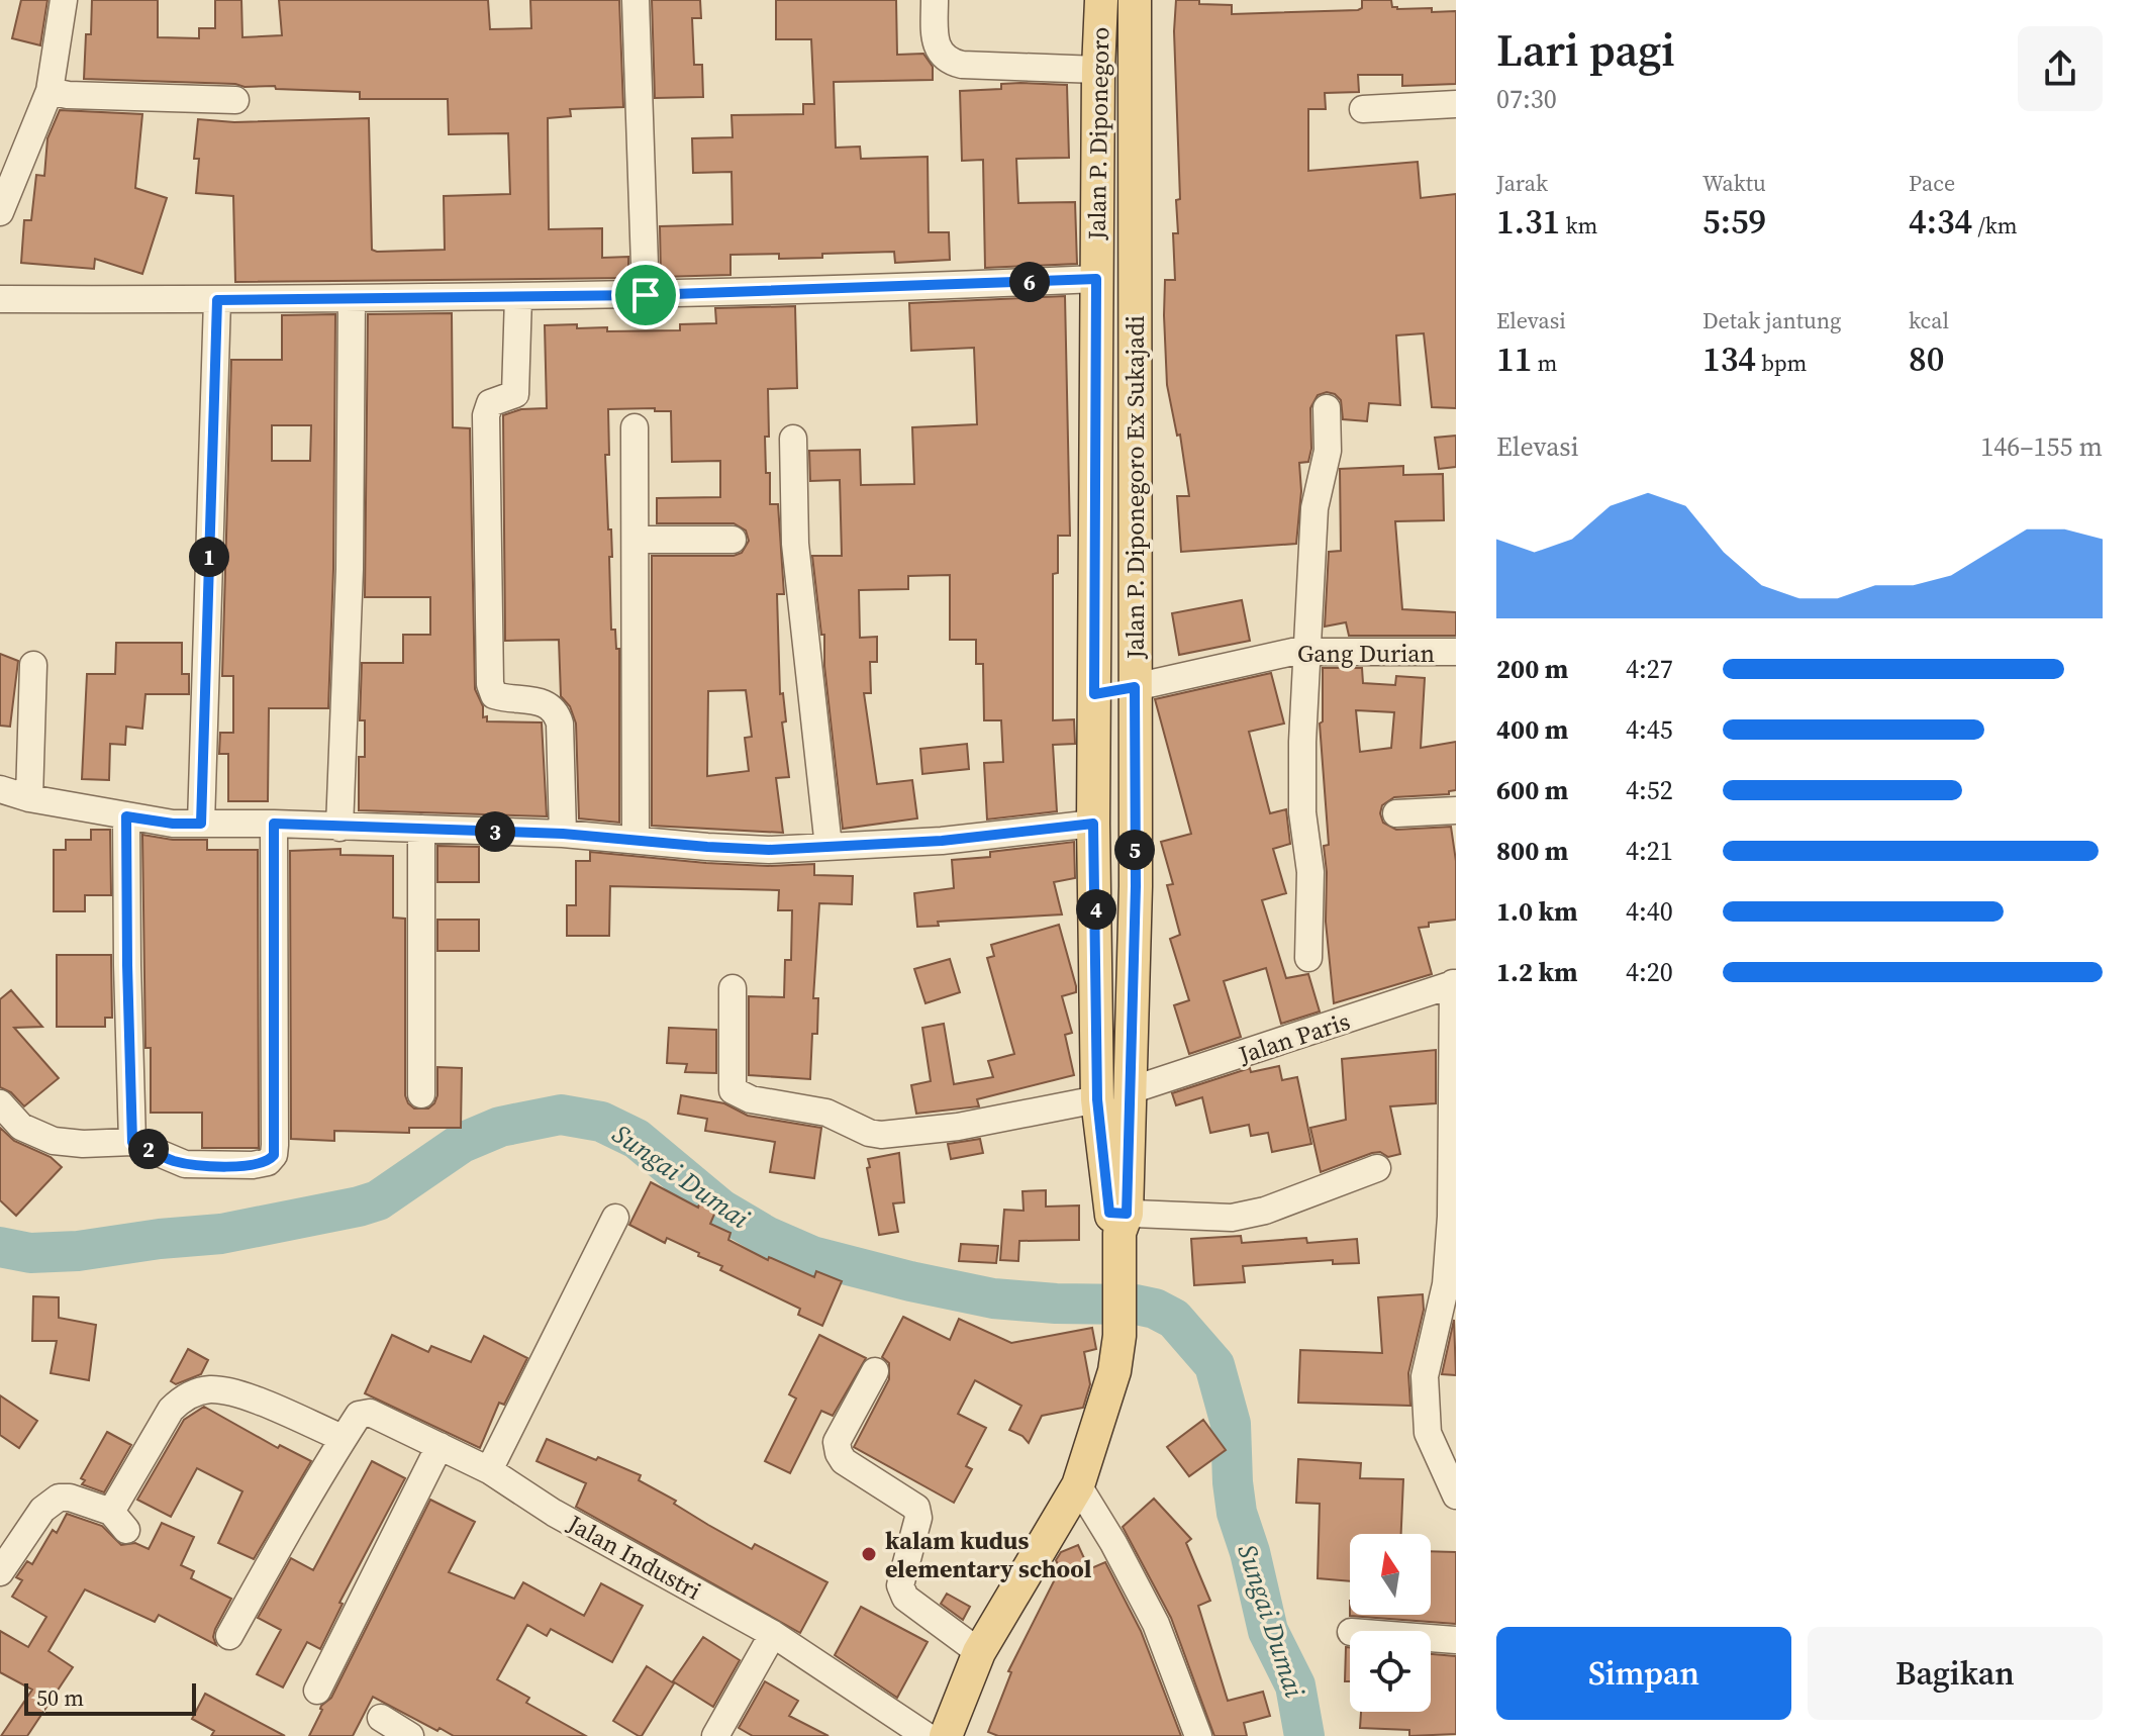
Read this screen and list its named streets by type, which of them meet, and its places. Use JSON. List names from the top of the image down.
{
  "streets": {
    "main road": ["Jalan P. Diponegoro", "Jalan P. Diponegoro Ex Sukajadi"],
    "street": ["Gang Durian", "Jalan Paris", "Jalan Industri"]
  },
  "crossings": [
    ["Jalan P. Diponegoro", "Jalan P. Diponegoro Ex Sukajadi"],
    ["Jalan P. Diponegoro Ex Sukajadi", "Gang Durian"],
    ["Jalan P. Diponegoro Ex Sukajadi", "Jalan Paris"]
  ],
  "water": ["Sungai Dumai"],
  "places": ["kalam kudus elementary school"],
  "scale_bar": "50 m",
  "north": "top",
  "page": {
    "heading": ["Lari pagi", "07:30"],
    "stats": [
      ["Jarak", "1.31 km"],
      ["Waktu", "5:59"],
      ["Pace", "4:34 /km"],
      ["Elevasi", "11 m"],
      ["Detak jantung", "134 bpm"],
      ["kcal", "80"]
    ],
    "pins": [
      "6",
      "1",
      "3",
      "5",
      "4",
      "2"
    ],
    "chart": ["Elevasi", "146–155 m"],
    "list": [
      {
        "name": "200 m",
        "note": "4:27"
      },
      {
        "name": "400 m",
        "note": "4:45"
      },
      {
        "name": "600 m",
        "note": "4:52"
      },
      {
        "name": "800 m",
        "note": "4:21"
      },
      {
        "name": "1.0 km",
        "note": "4:40"
      },
      {
        "name": "1.2 km",
        "note": "4:20"
      }
    ],
    "buttons": ["Simpan", "Bagikan"],
    "scale": "50 m"
  }
}
